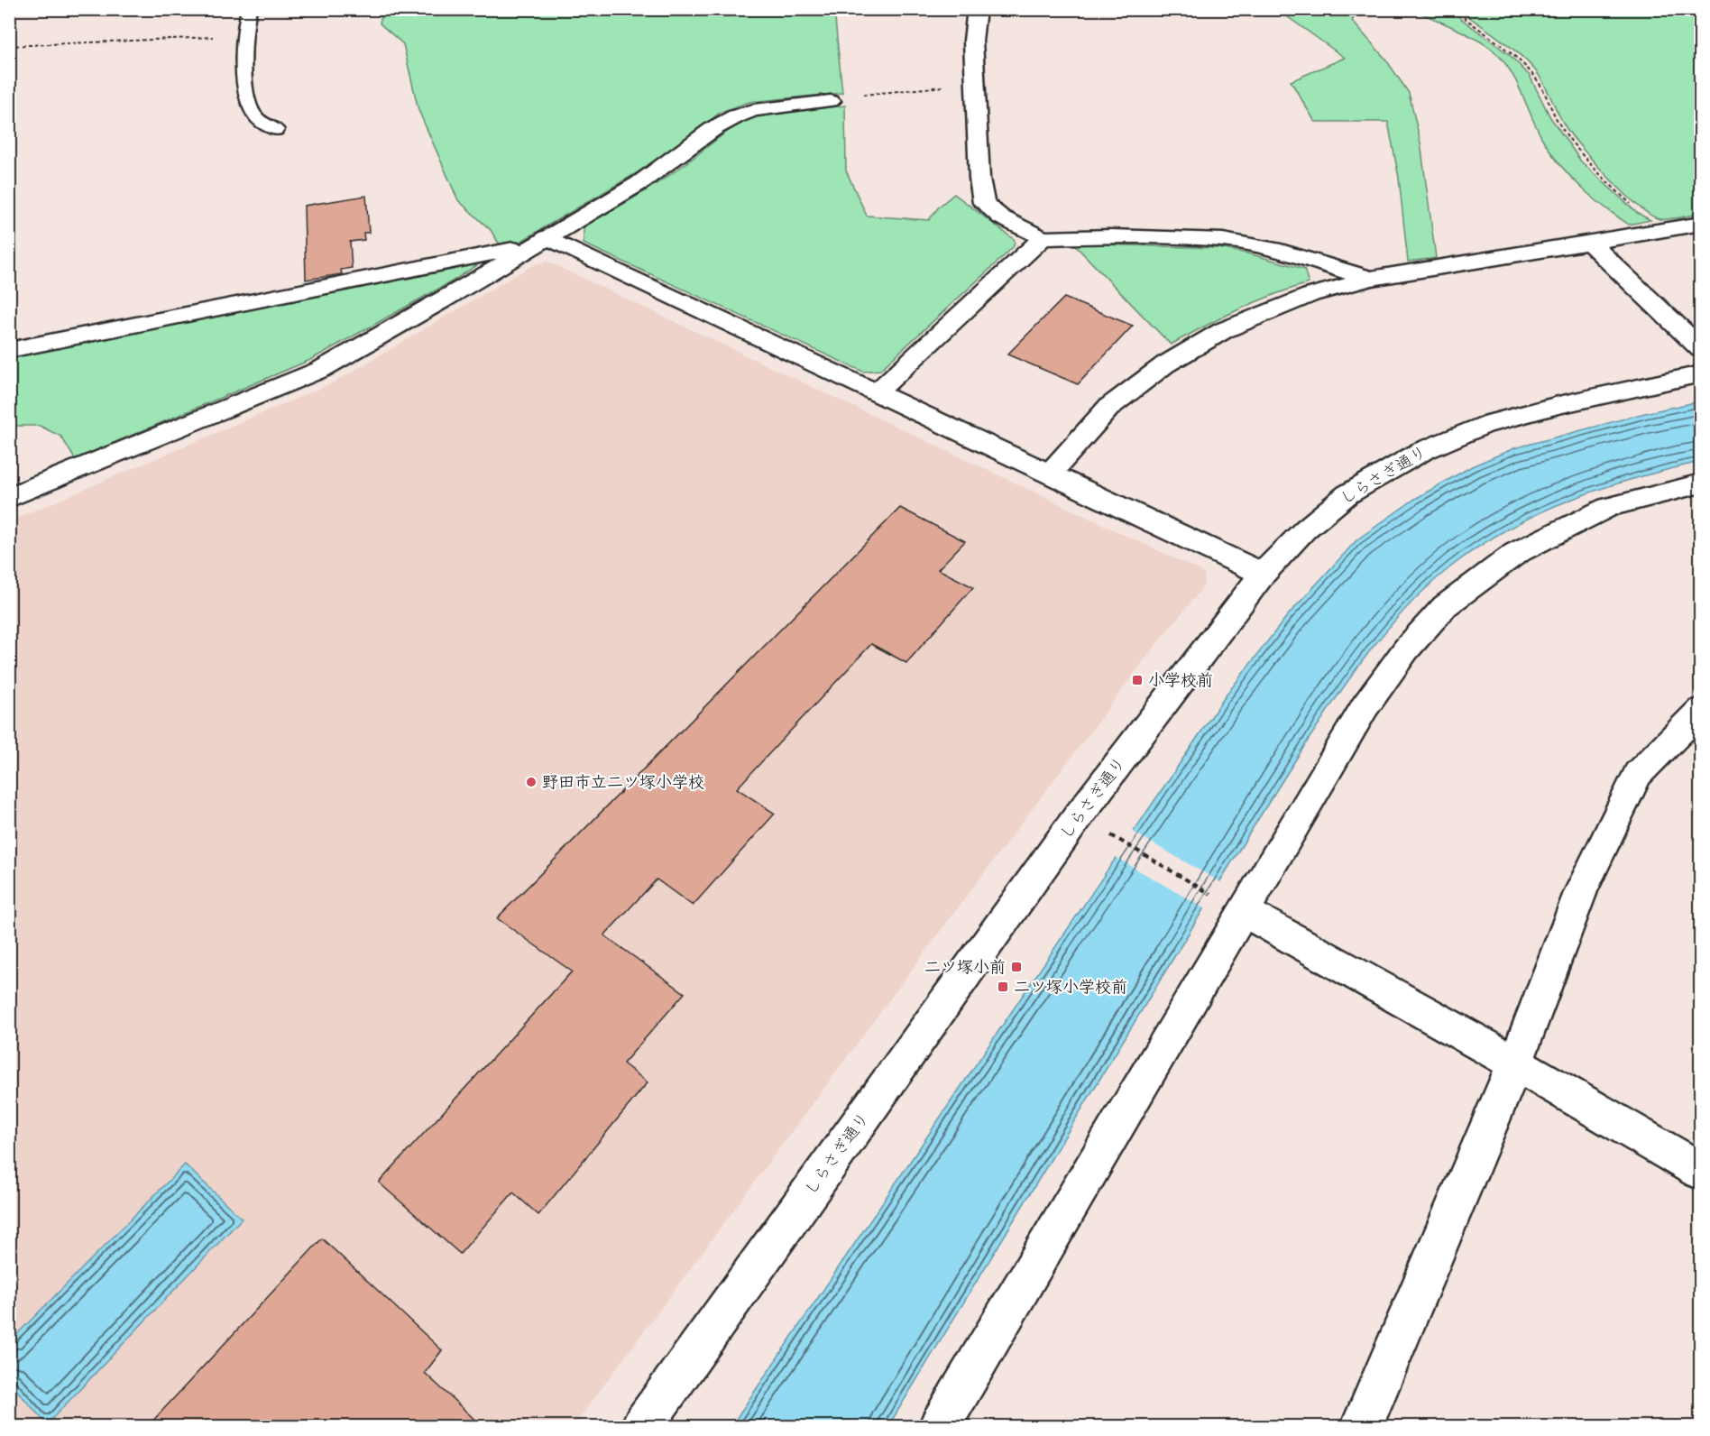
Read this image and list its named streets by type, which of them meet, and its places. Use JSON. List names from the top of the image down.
{
  "streets": {
    "street": ["しらさぎ通り"]
  },
  "places": {
    "transit": ["小学校前", "二ツ塚小前", "二ツ塚小学校前"],
    "other": ["野田市立二ツ塚小学校"]
  }
}
